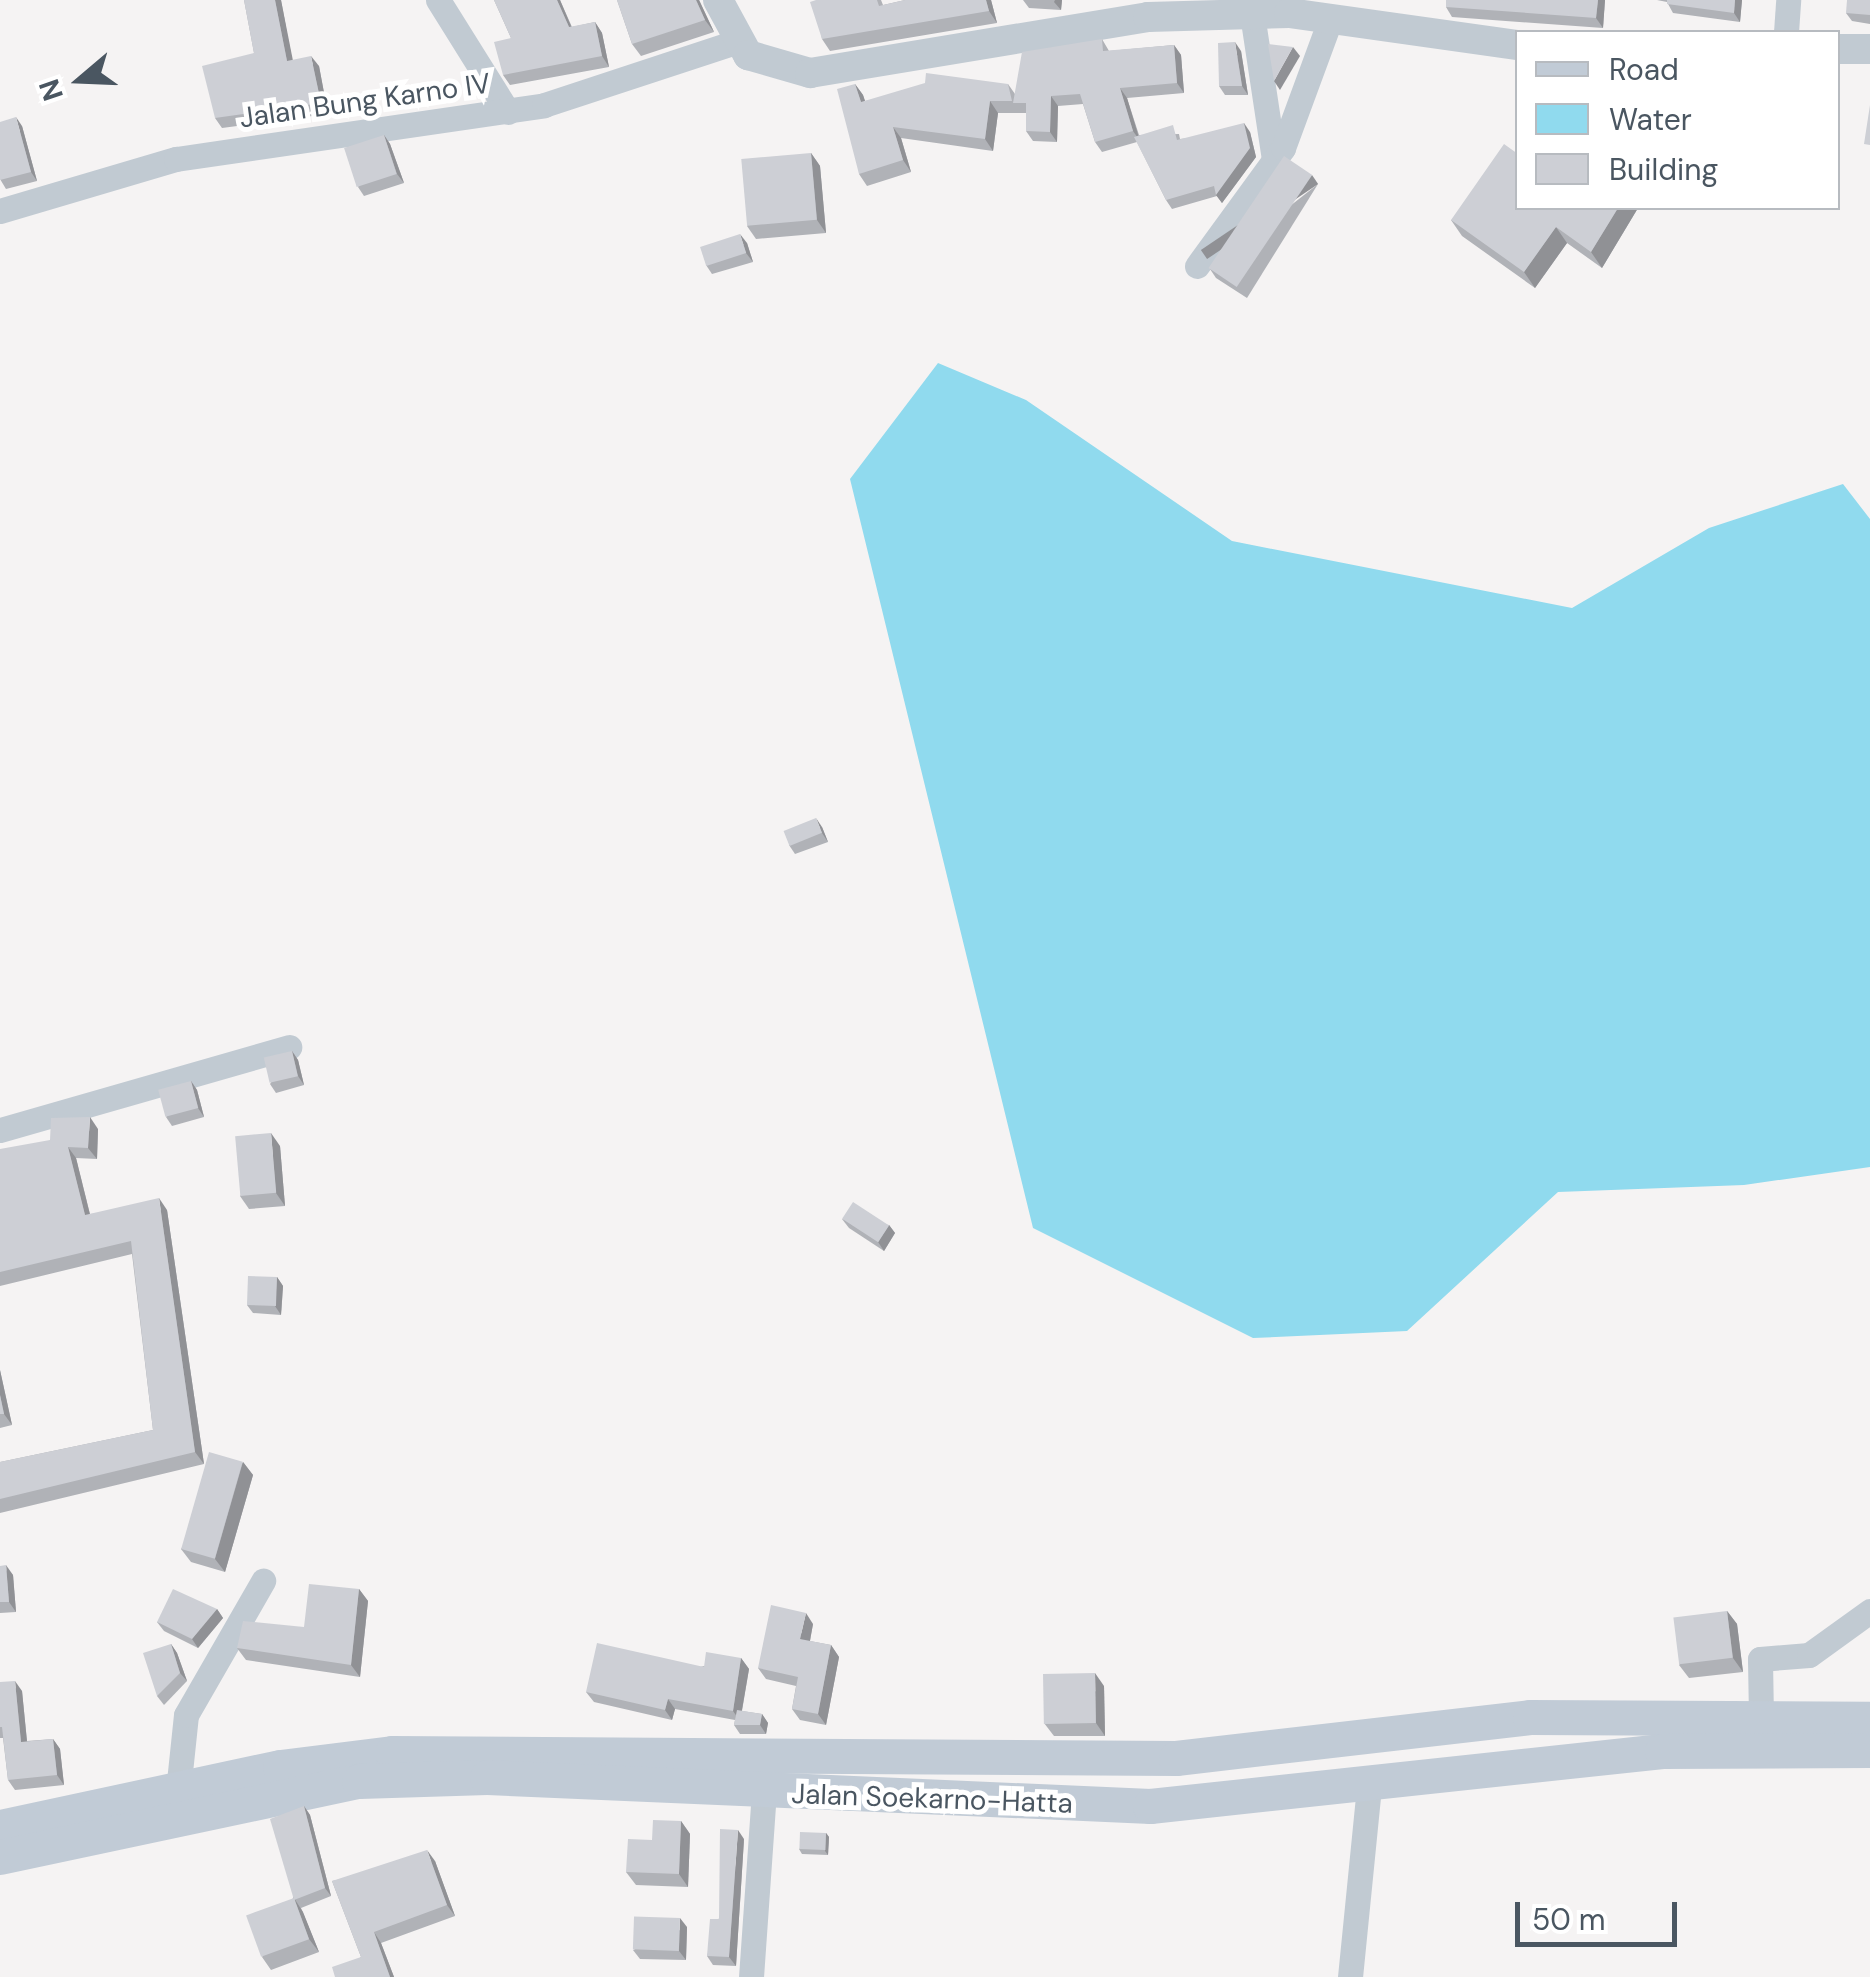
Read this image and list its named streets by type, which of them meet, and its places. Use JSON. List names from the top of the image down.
{
  "streets": {
    "main road": ["Jalan Soekarno-Hatta"],
    "street": ["Jalan Bung Karno IV"]
  },
  "legend": ["Road", "Water", "Building"],
  "scale_bar": "50 m",
  "north": "left"
}
